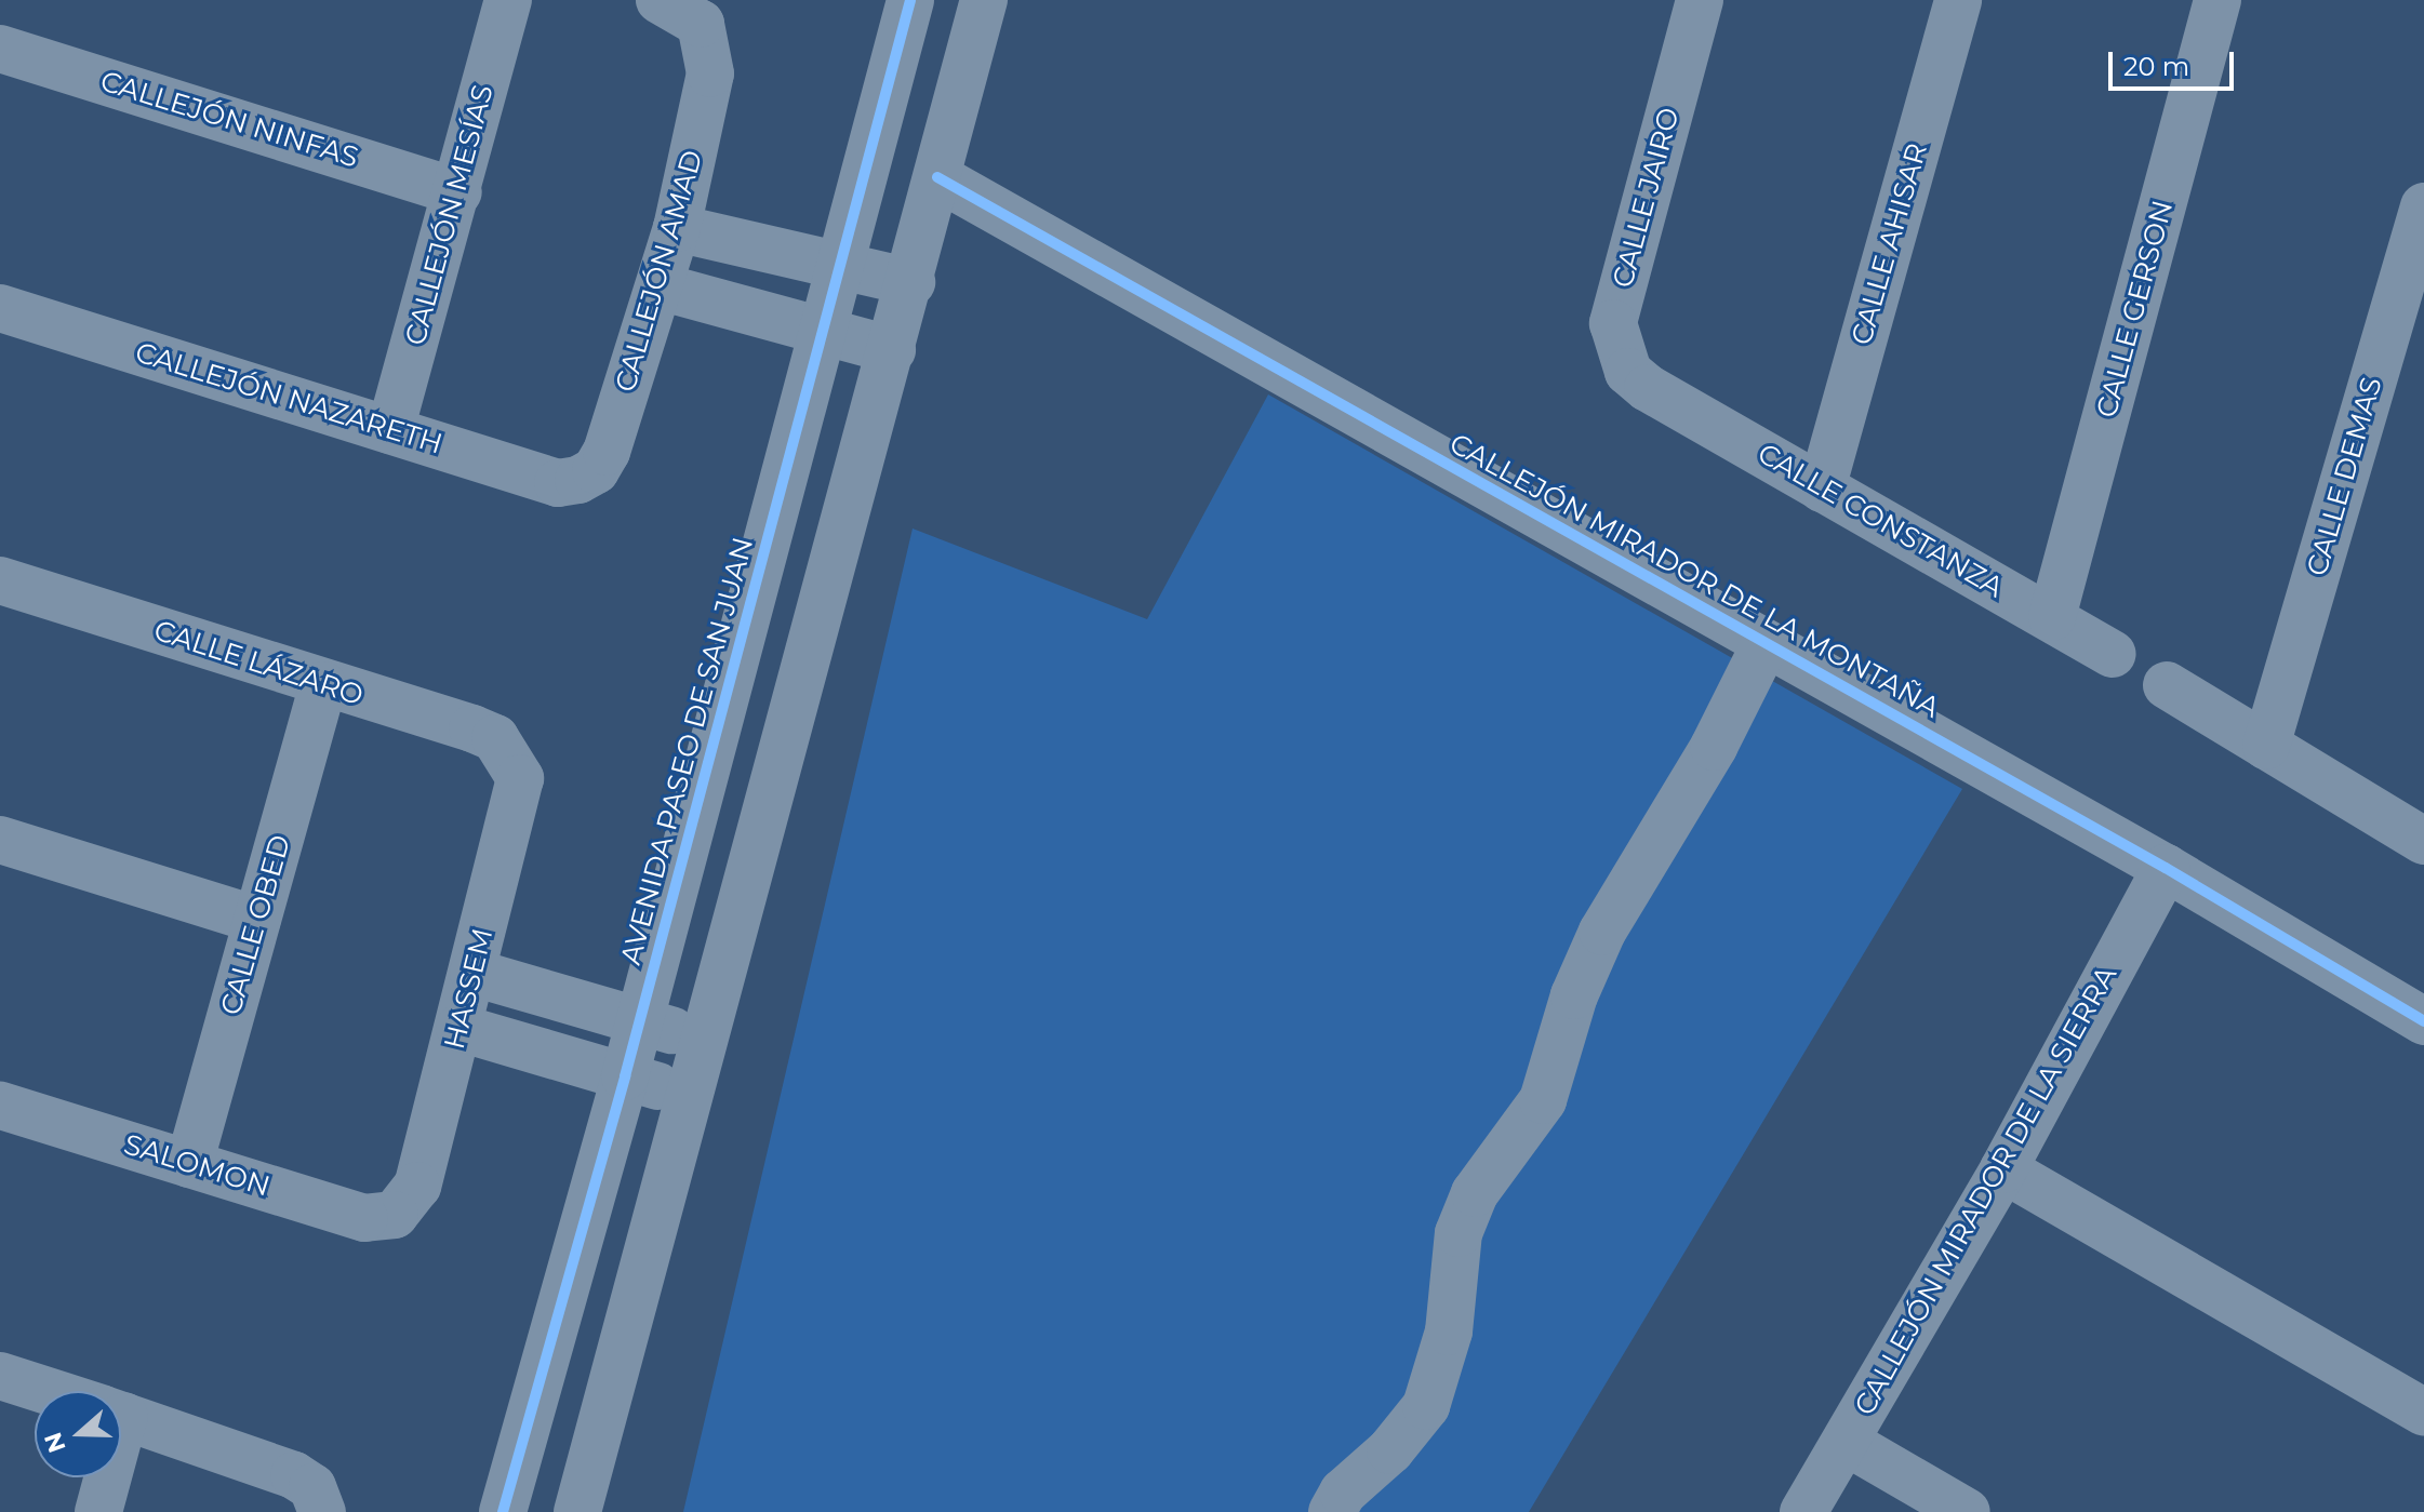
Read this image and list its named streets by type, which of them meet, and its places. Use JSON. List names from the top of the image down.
{
  "streets": {
    "street": [
      "CALLEJÓN NINFAS",
      "CALLE JAIRO",
      "CALLEJÓN MESÍAS",
      "CALLE AHISAR",
      "CALLEJÓN AMAD",
      "CALLE GERSON",
      "CALLEJÓN NAZARETH",
      "CALLE DEMAS",
      "CALLE CONSTANZA",
      "CALLEJÓN MIRADOR DE LA MONTAÑA",
      "CALLE LÁZARO",
      "AVENIDA PASEO DE SAN JUAN",
      "CALLE OBED",
      "HASSEM",
      "SALOMON",
      "CALLEJÓN MIRADOR DE LA SIERRA"
    ]
  },
  "crossings": [
    ["CALLEJÓN NINFAS", "CALLEJÓN MESÍAS"],
    ["CALLE JAIRO", "CALLE CONSTANZA"],
    ["CALLEJÓN MESÍAS", "CALLEJÓN NAZARETH"],
    ["CALLE AHISAR", "CALLE CONSTANZA"],
    ["CALLEJÓN AMAD", "CALLEJÓN NAZARETH"],
    ["CALLE GERSON", "CALLE CONSTANZA"],
    ["CALLEJÓN MIRADOR DE LA MONTAÑA", "CALLEJÓN MIRADOR DE LA SIERRA"],
    ["CALLE LÁZARO", "CALLE OBED"],
    ["CALLE LÁZARO", "HASSEM"],
    ["CALLE OBED", "SALOMON"],
    ["HASSEM", "SALOMON"]
  ],
  "scale_bar": "20 m",
  "north": "left"
}
